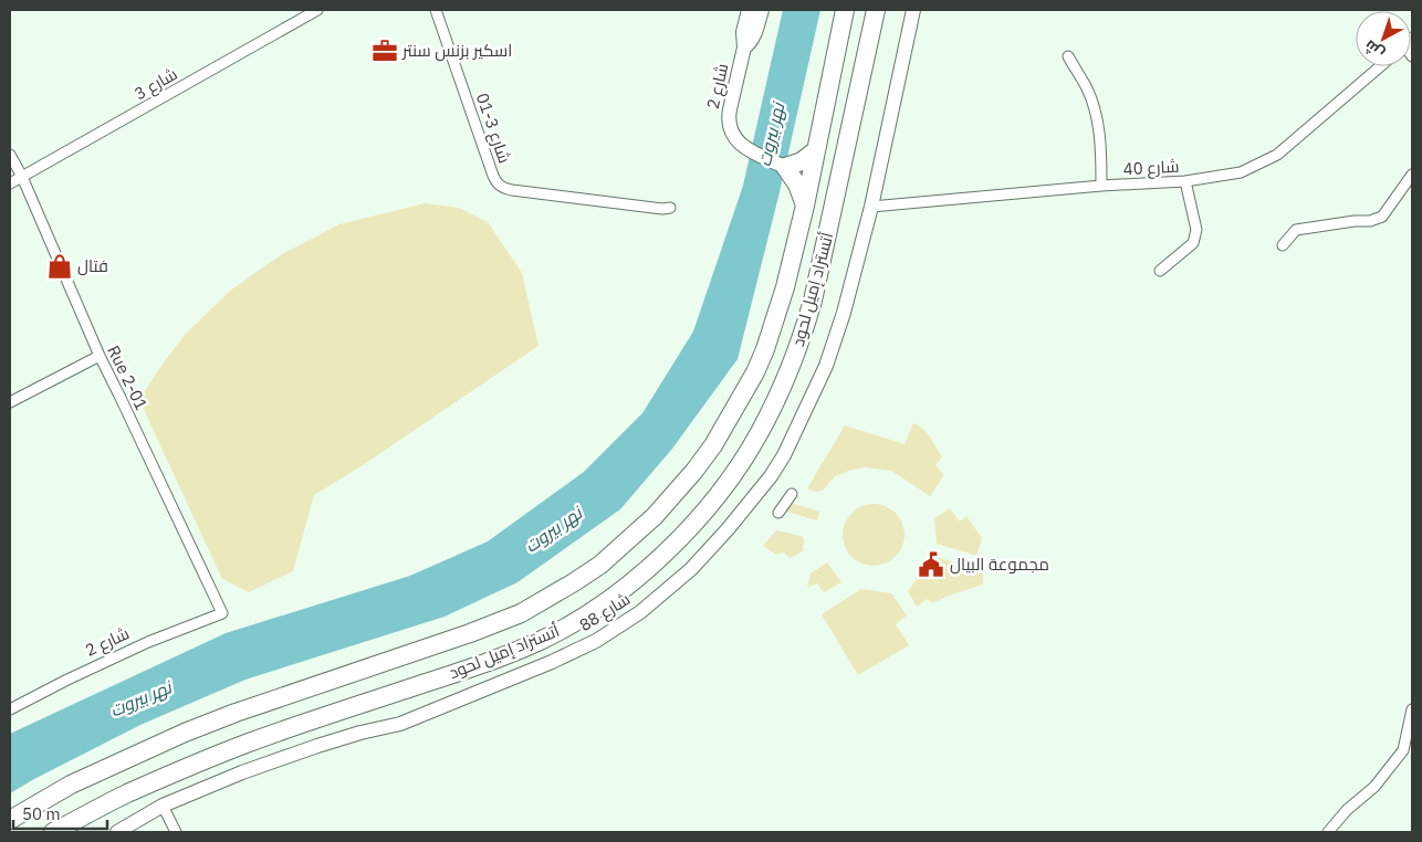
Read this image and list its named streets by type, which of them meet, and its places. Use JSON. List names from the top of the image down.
{
  "streets": {
    "highway": ["أتستراد إميل لحود"],
    "street": [
      "شارع 3",
      "شارع 2",
      "شارع 3-01",
      "شارع 40",
      "Rue 2-01",
      "شارع 88"
    ]
  },
  "crossings": [
    ["شارع 3", "Rue 2-01"],
    ["شارع 2", "Rue 2-01"],
    ["شارع 40", "شارع 88"]
  ],
  "water": ["نهر بيروت"],
  "places": {
    "office": ["اسكير بزنس سنتر"],
    "shop": ["فتال"],
    "public building": ["مجموعة البيال"]
  },
  "scale_bar": "50 m",
  "north": "bottom left"
}
